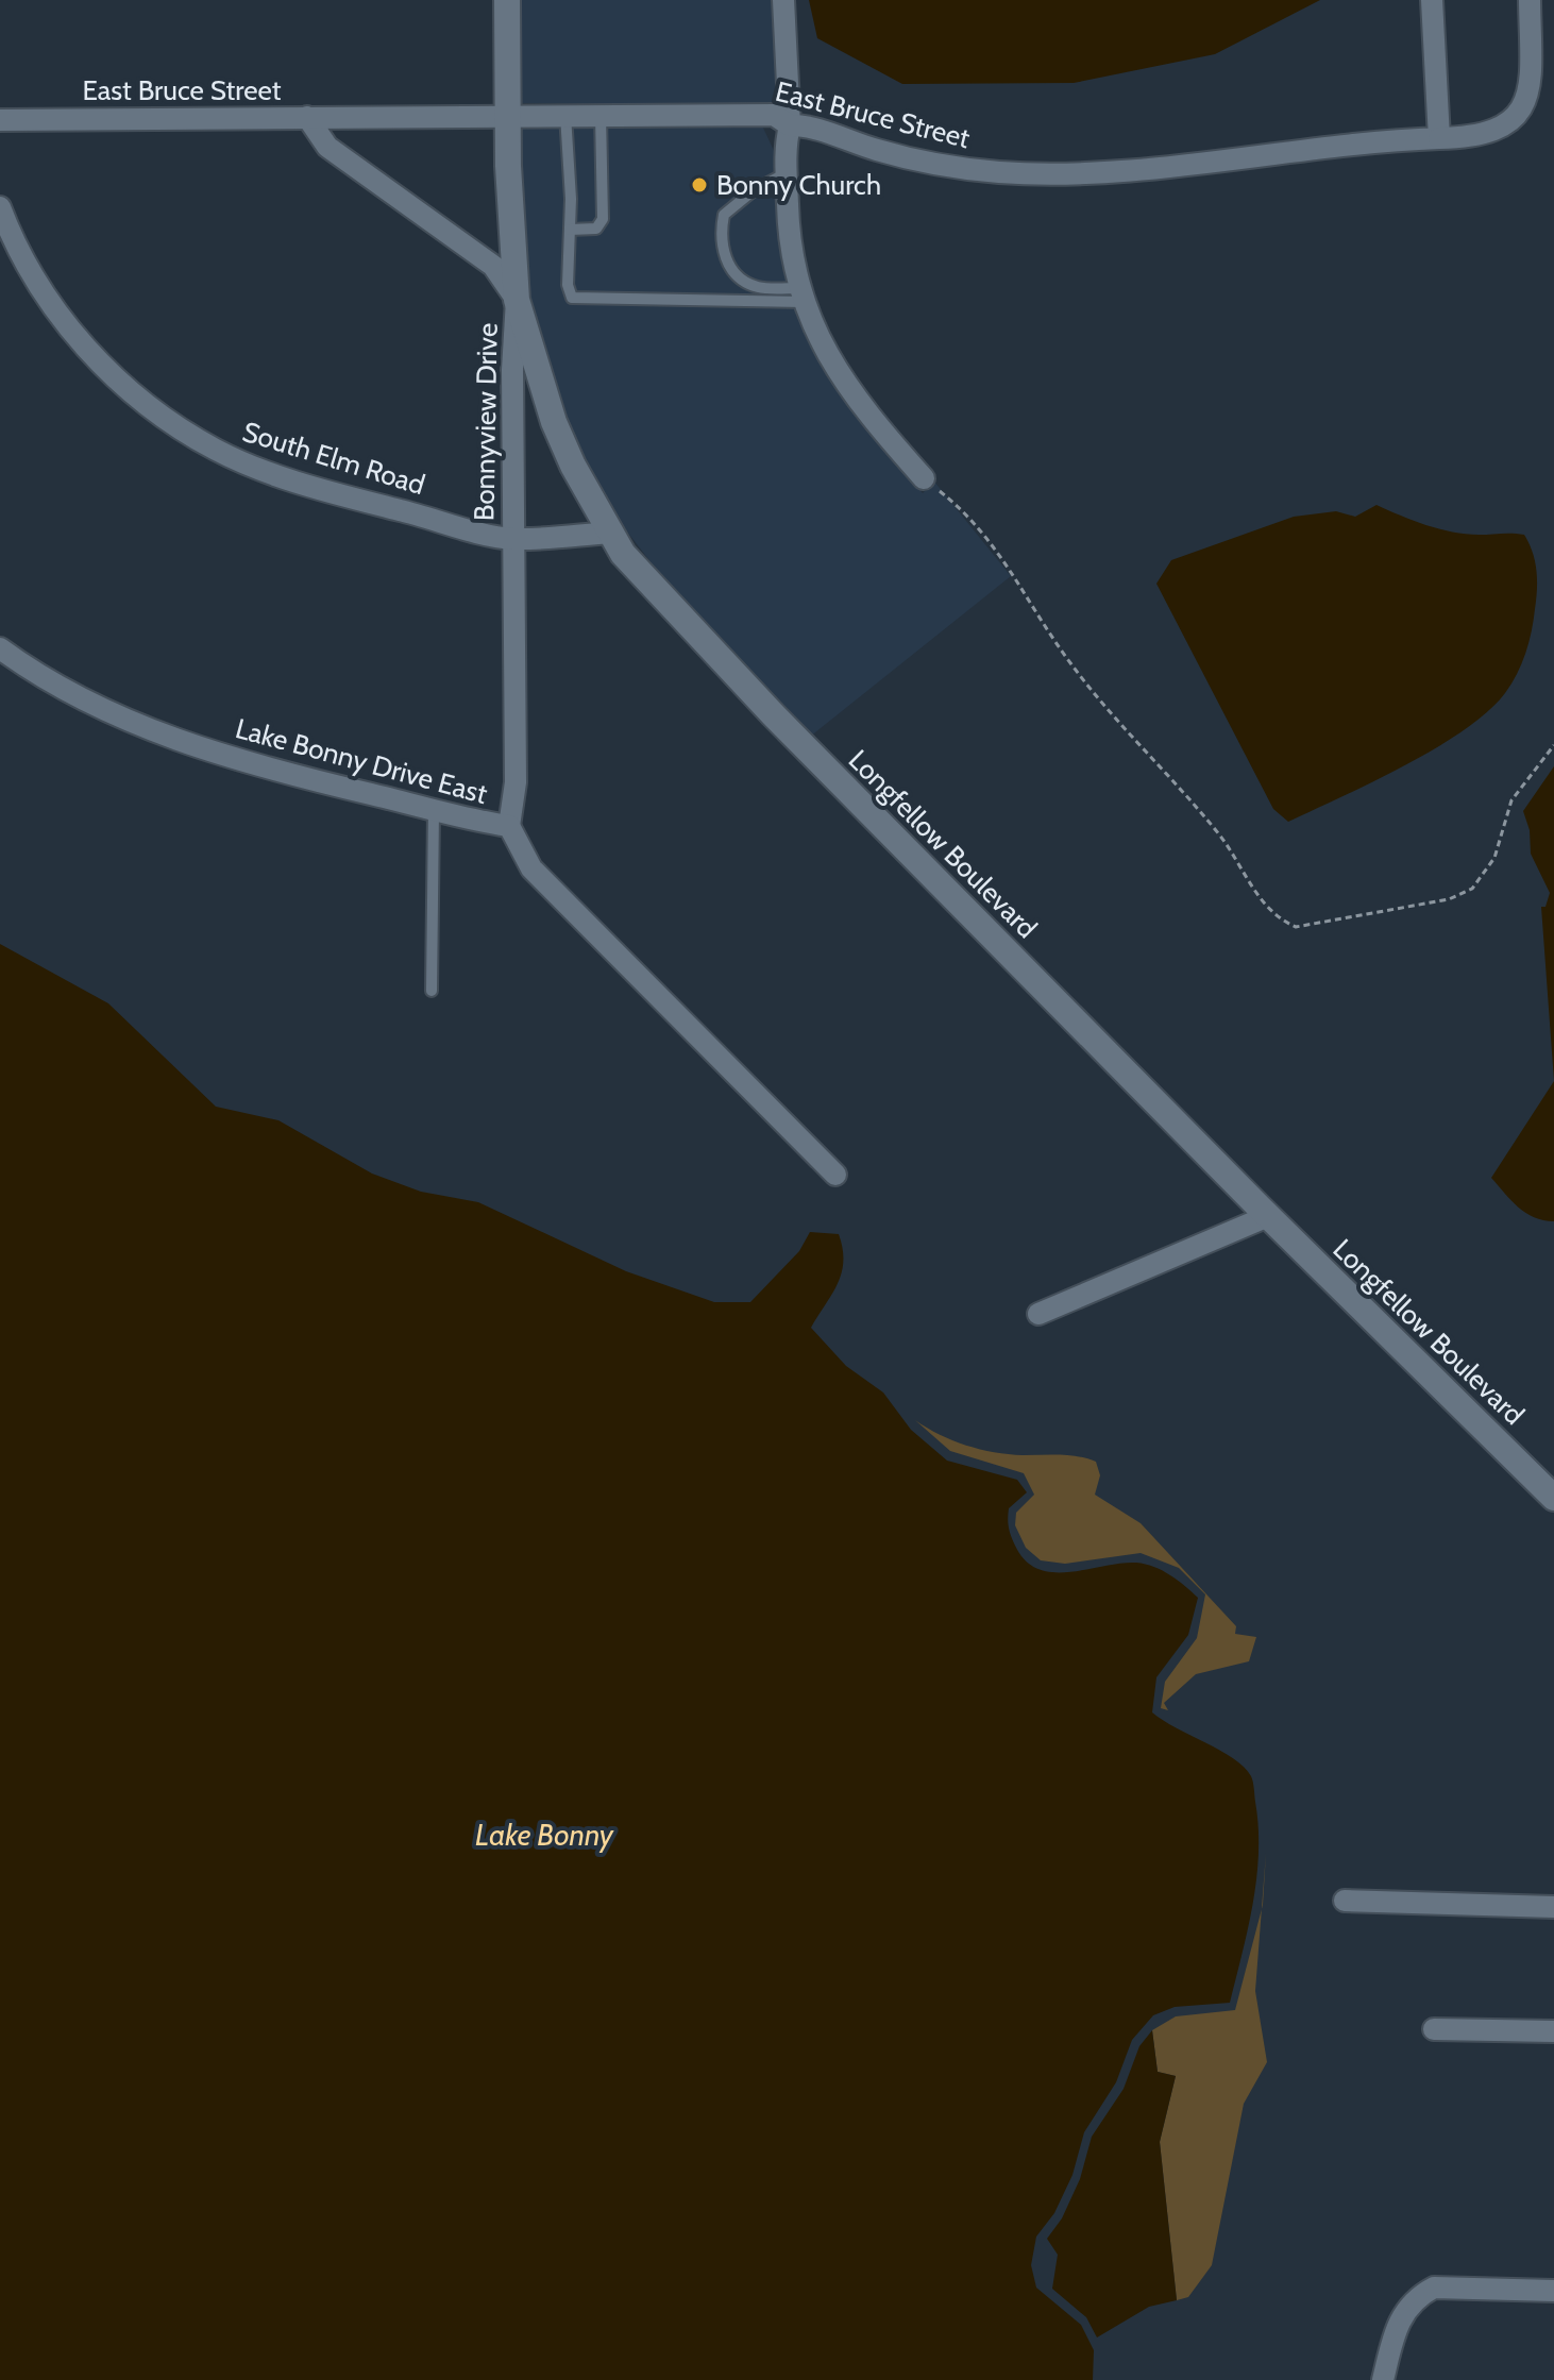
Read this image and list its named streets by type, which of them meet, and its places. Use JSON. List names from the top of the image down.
{
  "streets": {
    "street": [
      "East Bruce Street",
      "Bonnyview Drive",
      "South Elm Road",
      "Lake Bonny Drive East",
      "Longfellow Boulevard"
    ]
  },
  "crossings": [
    ["East Bruce Street", "Bonnyview Drive"],
    ["East Bruce Street", "Longfellow Boulevard"],
    ["Bonnyview Drive", "South Elm Road"],
    ["Bonnyview Drive", "Lake Bonny Drive East"],
    ["Bonnyview Drive", "Longfellow Boulevard"],
    ["South Elm Road", "Longfellow Boulevard"]
  ],
  "water": ["Lake Bonny"],
  "places": ["Bonny Church"]
}
